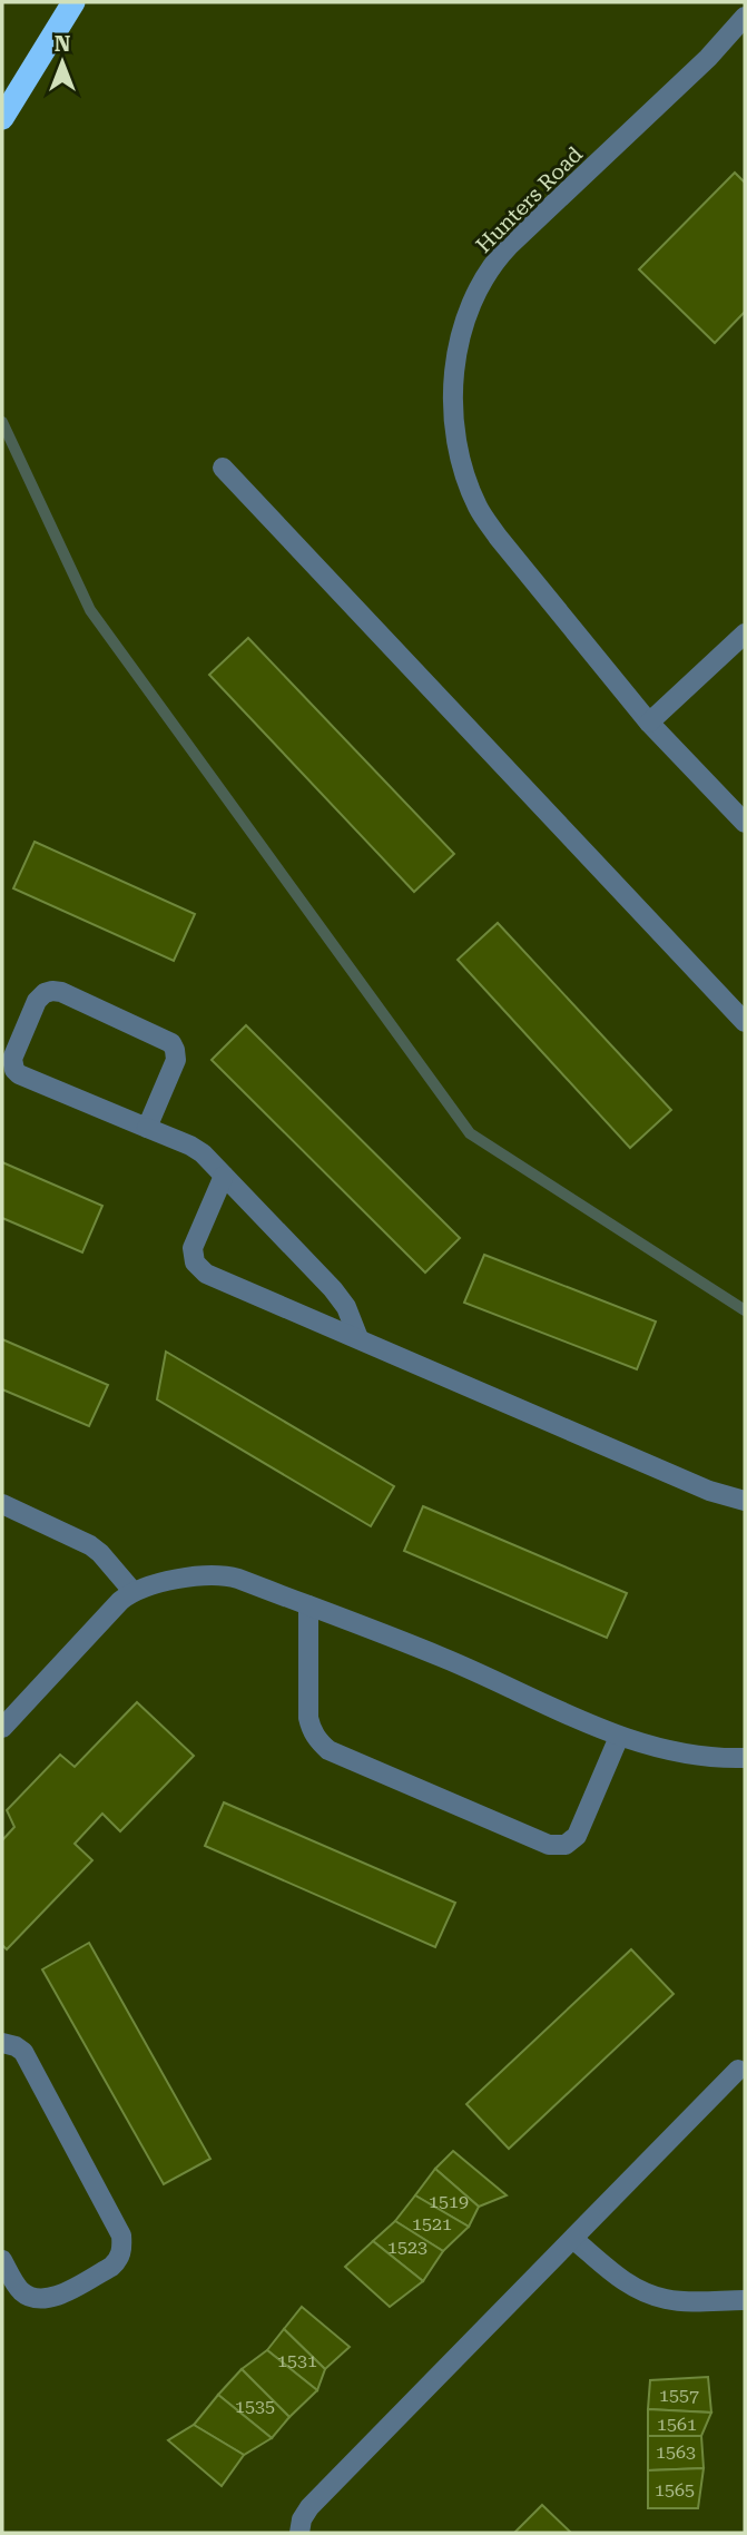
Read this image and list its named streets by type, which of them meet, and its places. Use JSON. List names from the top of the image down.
{
  "streets": {
    "street": ["Hunters Road"]
  },
  "house_numbers": [
    "1519",
    "1521",
    "1523",
    "1531",
    "1557",
    "1535",
    "1561",
    "1563",
    "1565"
  ],
  "north": "top"
}
